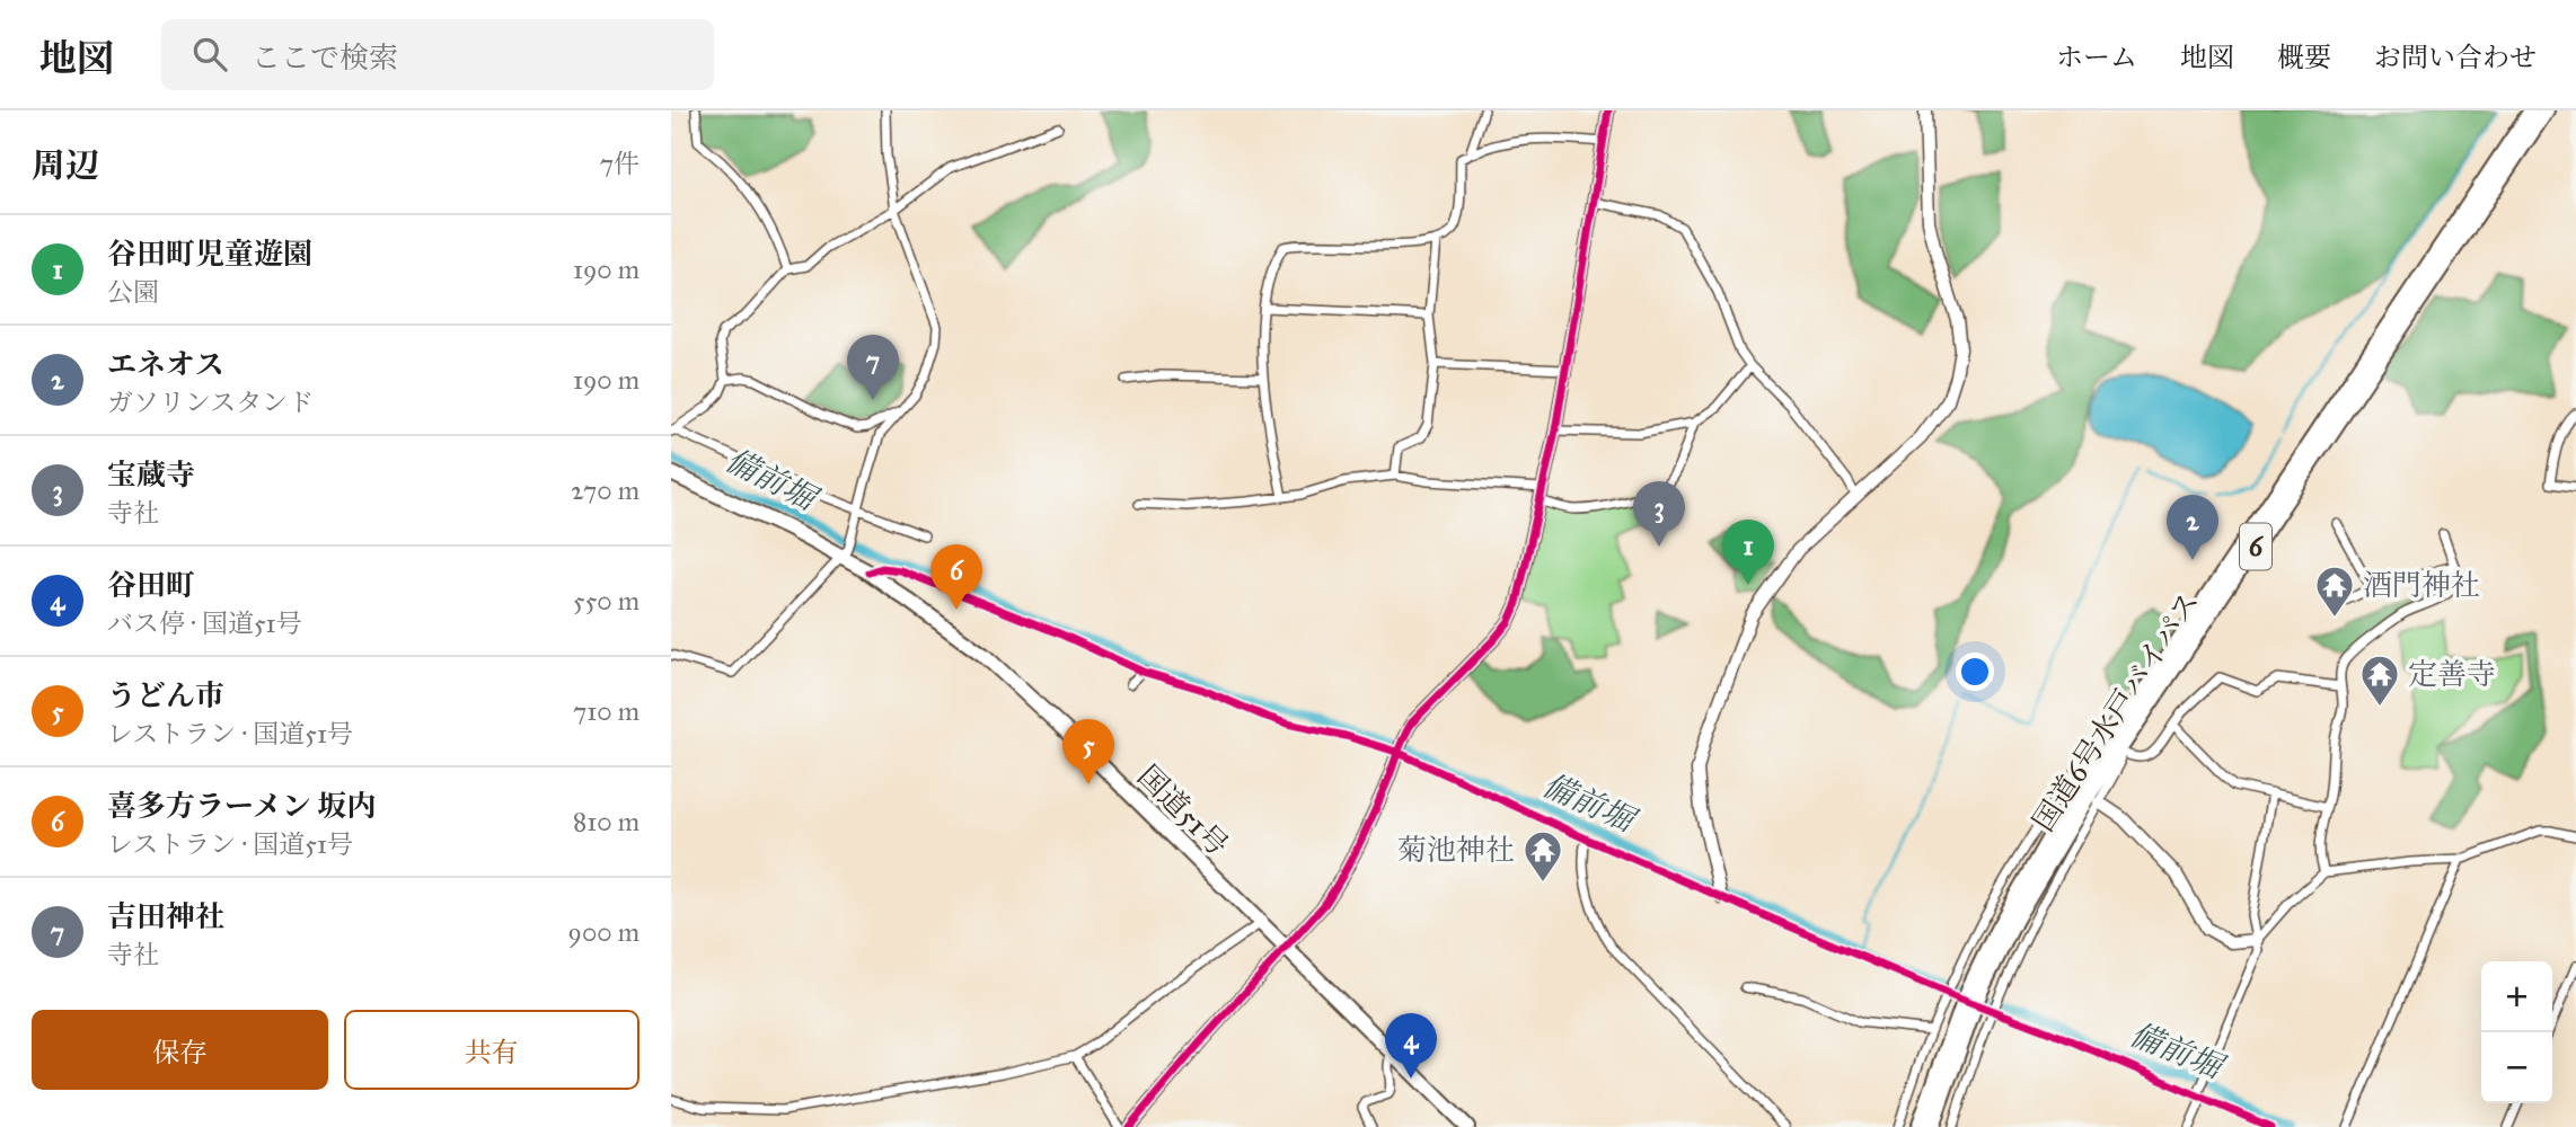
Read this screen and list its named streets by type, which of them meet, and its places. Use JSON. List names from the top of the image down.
{
  "streets": {
    "highway": ["6", "国道6号水戸バイパス", "国道51号"]
  },
  "water": ["備前堀"],
  "places": {
    "temple": ["酒門神社", "定善寺", "菊池神社"]
  },
  "page": {
    "header": "地図",
    "search": "ここで検索",
    "nav": [
      "ホーム",
      "地図",
      "概要",
      "お問い合わせ"
    ],
    "heading": ["周辺", "7件"],
    "list": [
      {
        "mark": "1",
        "name": "谷田町児童遊園",
        "note": "公園",
        "value": "190 m"
      },
      {
        "mark": "2",
        "name": "エネオス",
        "note": "ガソリンスタンド",
        "value": "190 m"
      },
      {
        "mark": "3",
        "name": "宝蔵寺",
        "note": "寺社",
        "value": "270 m"
      },
      {
        "mark": "4",
        "name": "谷田町",
        "note": "バス停 · 国道51号",
        "value": "550 m"
      },
      {
        "mark": "5",
        "name": "うどん市",
        "note": "レストラン · 国道51号",
        "value": "710 m"
      },
      {
        "mark": "6",
        "name": "喜多方ラーメン 坂内",
        "note": "レストラン · 国道51号",
        "value": "810 m"
      },
      {
        "mark": "7",
        "name": "吉田神社",
        "note": "寺社",
        "value": "900 m"
      }
    ],
    "pins": [
      "7",
      "3",
      "2",
      "1",
      "6",
      "5",
      "4"
    ],
    "map_buttons": ["+", "−"],
    "buttons": ["保存", "共有"]
  }
}
